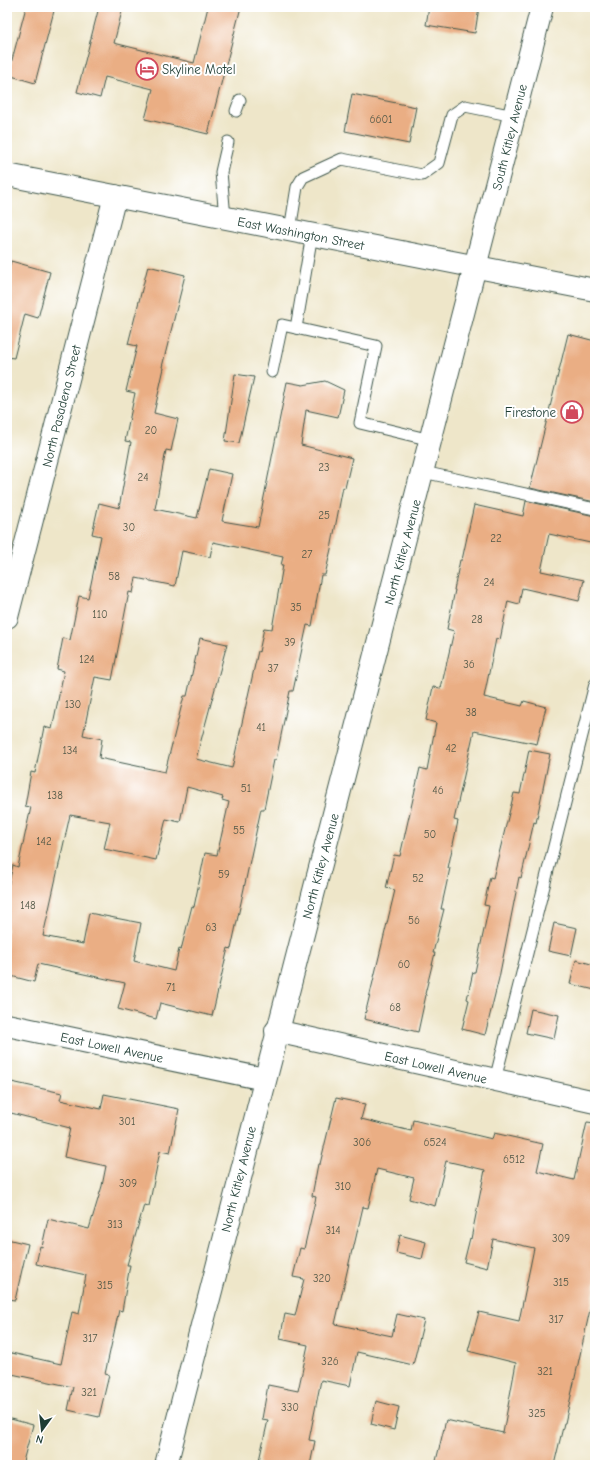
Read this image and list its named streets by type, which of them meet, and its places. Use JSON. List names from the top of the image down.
{
  "streets": {
    "street": [
      "South Kitley Avenue",
      "East Washington Street",
      "North Pasadena Street",
      "North Kitley Avenue",
      "East Lowell Avenue"
    ]
  },
  "crossings": [
    ["South Kitley Avenue", "East Washington Street"],
    ["South Kitley Avenue", "North Kitley Avenue"],
    ["East Washington Street", "North Pasadena Street"],
    ["East Washington Street", "North Kitley Avenue"],
    ["North Kitley Avenue", "East Lowell Avenue"]
  ],
  "places": {
    "hotel": ["Skyline Motel"],
    "shop": ["Firestone"]
  },
  "house_numbers": [
    "6601",
    "20",
    "23",
    "24",
    "25",
    "30",
    "22",
    "27",
    "58",
    "24",
    "35",
    "110",
    "28",
    "39",
    "124",
    "36",
    "37",
    "130",
    "38",
    "41",
    "42",
    "134",
    "51",
    "46",
    "138",
    "55",
    "50",
    "142",
    "59",
    "52",
    "148",
    "56",
    "63",
    "60",
    "71",
    "68",
    "301",
    "306",
    "6524",
    "6512",
    "309",
    "310",
    "313",
    "314",
    "309",
    "320",
    "315",
    "315",
    "317",
    "317",
    "326",
    "321",
    "321",
    "330",
    "325"
  ],
  "north": "bottom"
}
